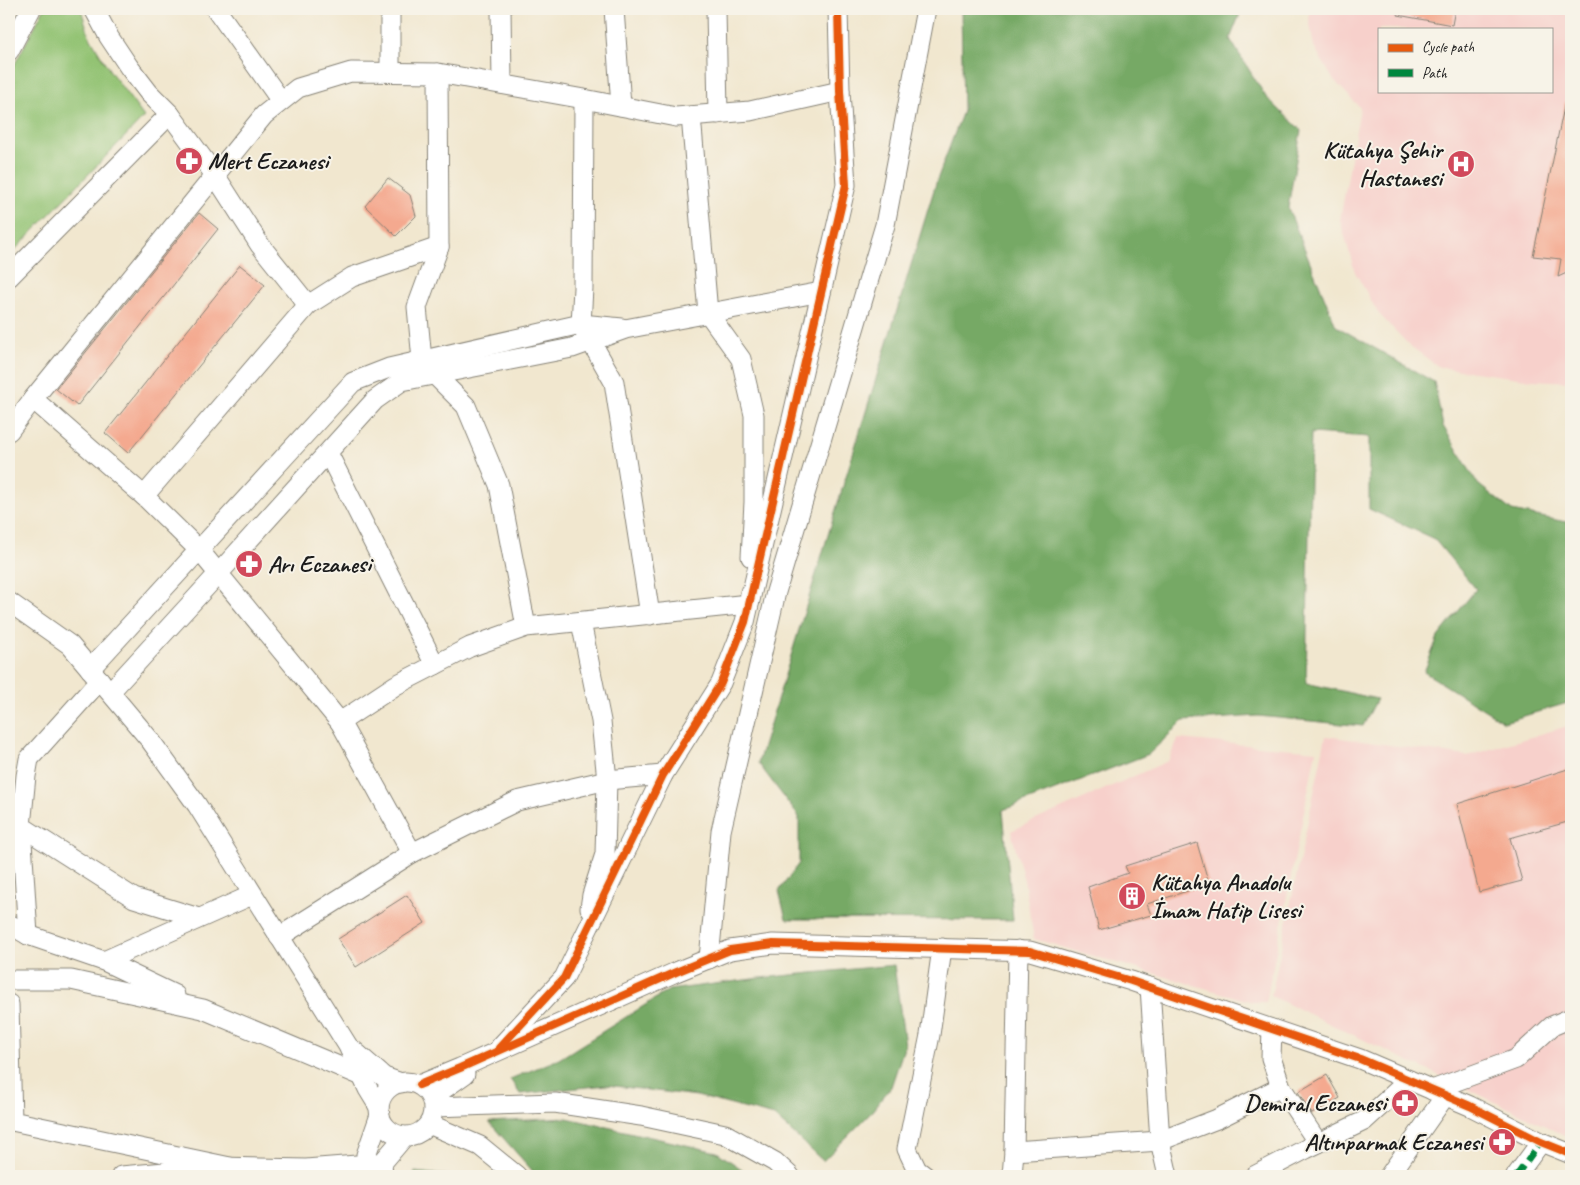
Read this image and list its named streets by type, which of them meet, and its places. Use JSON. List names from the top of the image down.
{
  "places": {
    "pharmacy": [
      "Mert Eczanesi",
      "Arı Eczanesi",
      "Demiral Eczanesi",
      "Altınparmak Eczanesi"
    ],
    "hospital": ["Kütahya Şehir Hastanesi"],
    "building": ["Kütahya Anadolu İmam Hatip Lisesi"]
  },
  "legend": ["Cycle path", "Path"]
}
